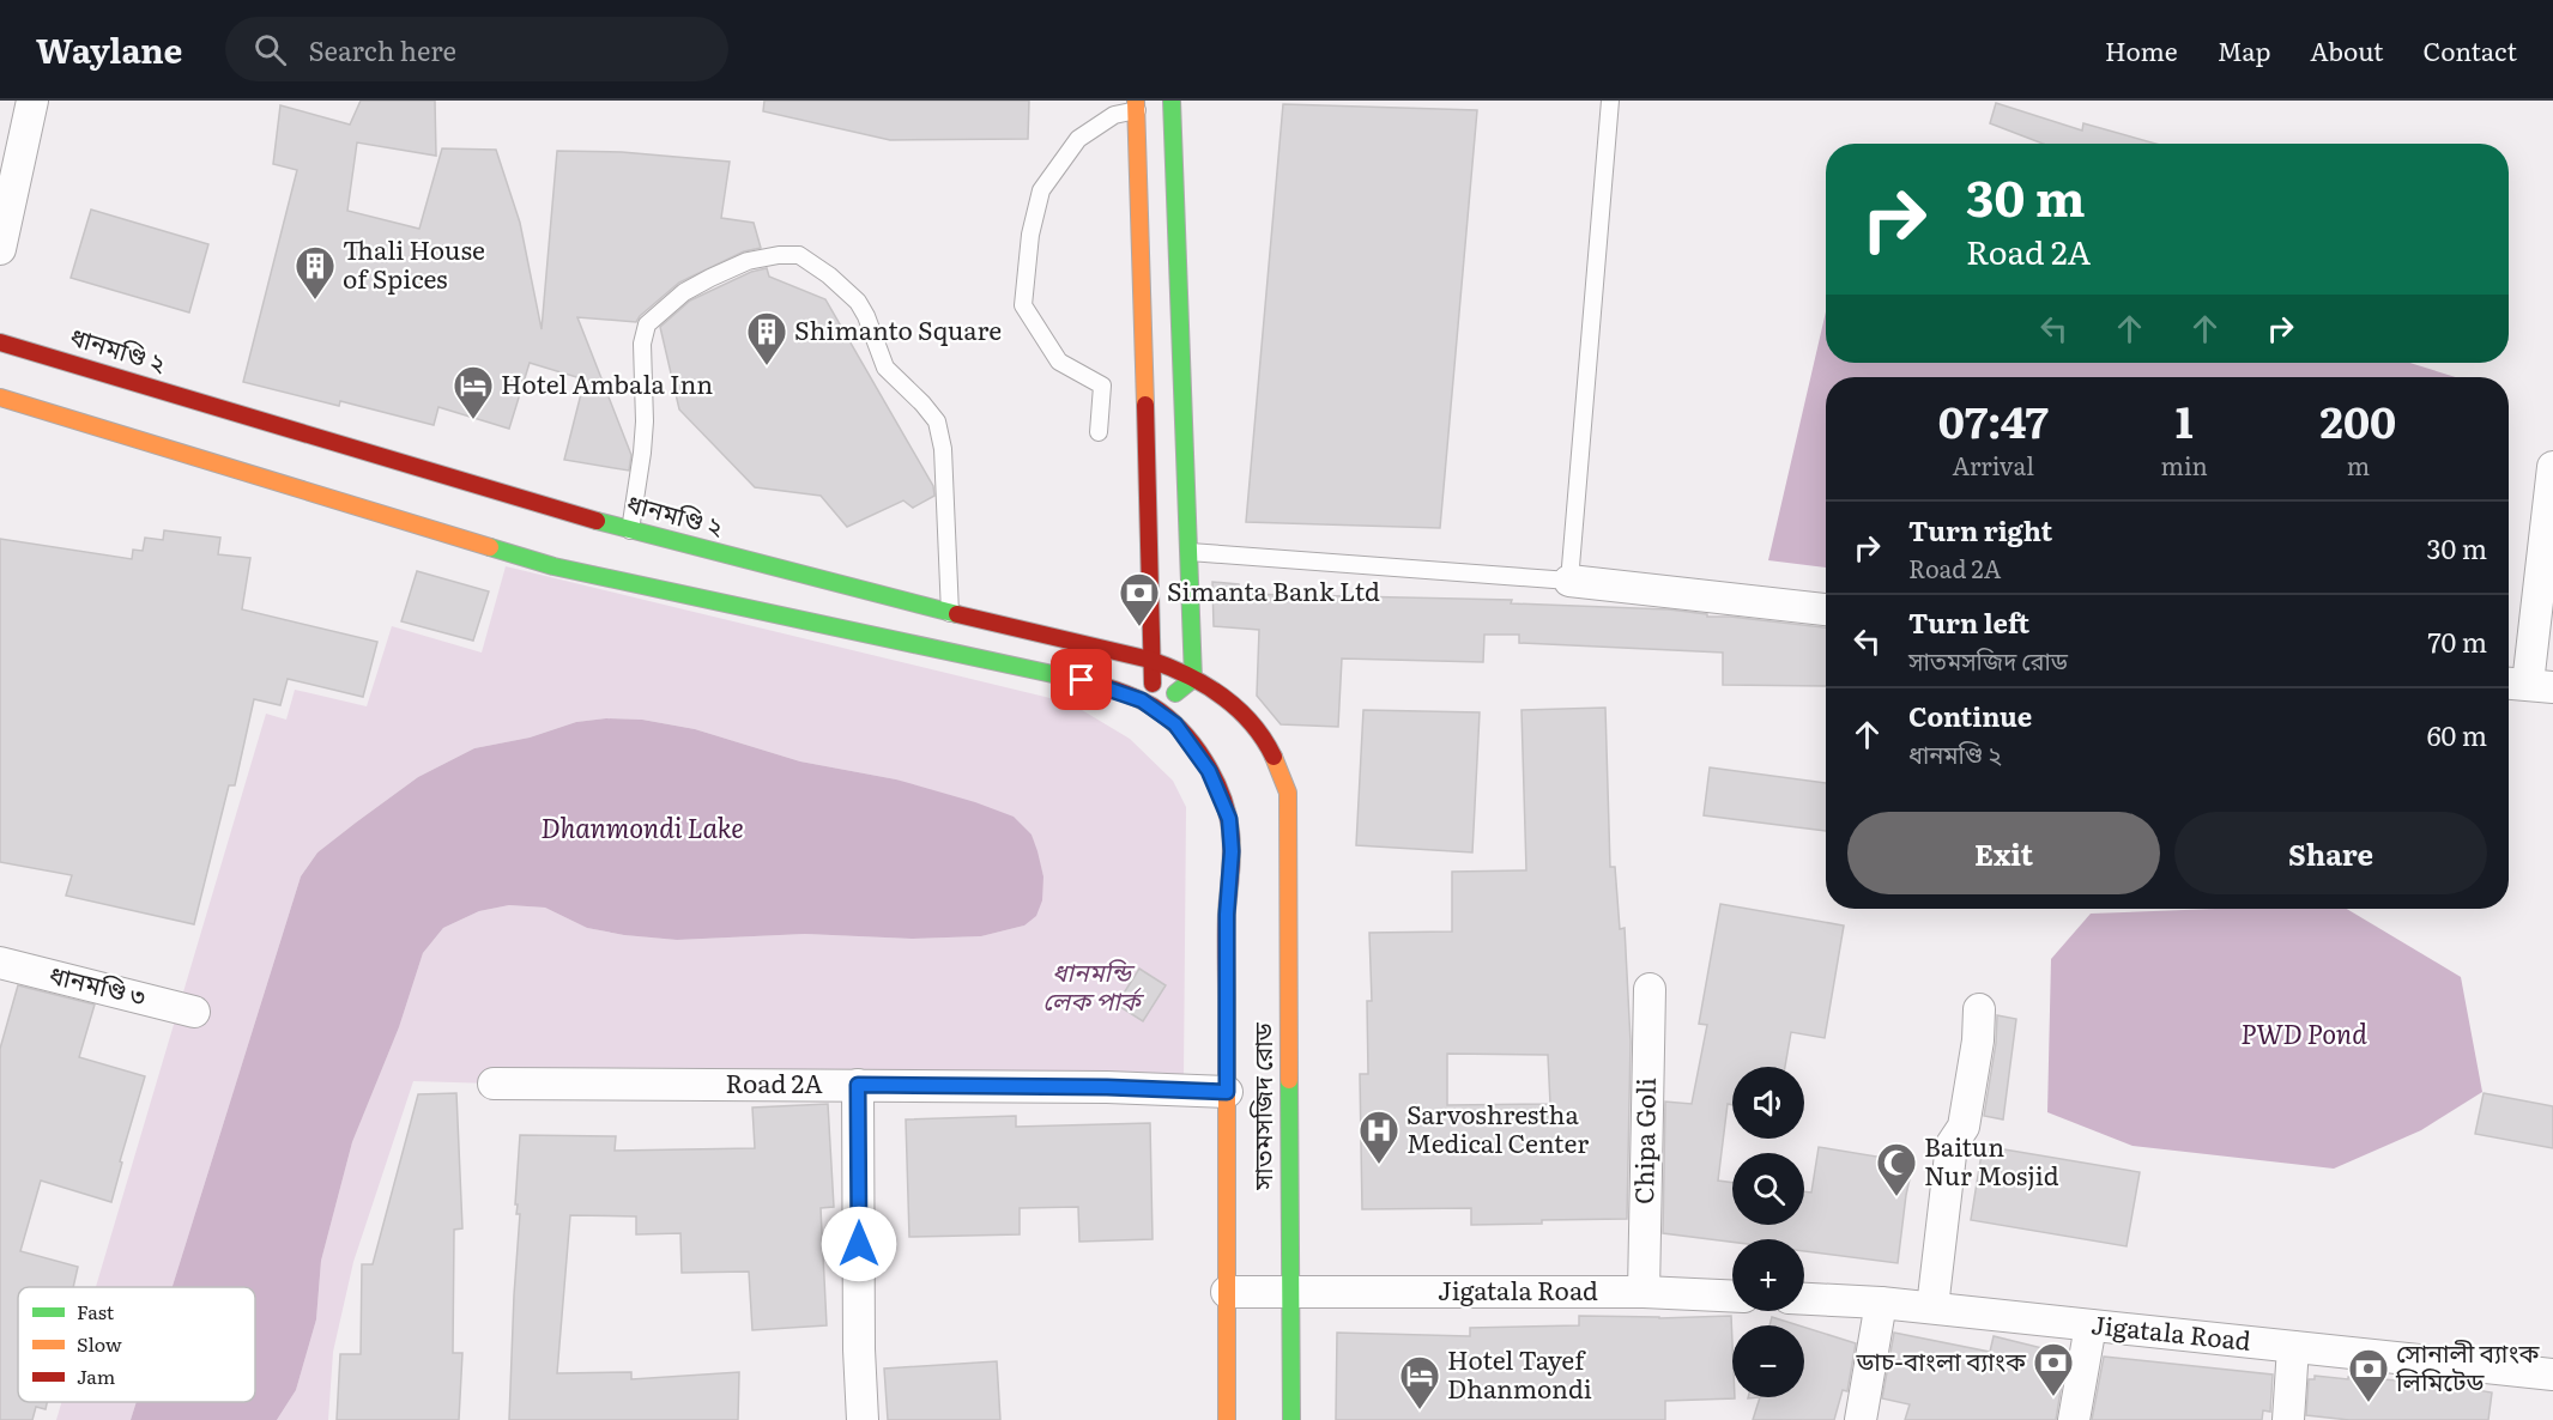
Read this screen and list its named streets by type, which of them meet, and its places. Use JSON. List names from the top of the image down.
{
  "streets": {
    "main road": ["ধানমণ্ডি ২", "সাতমসজিদ রোড"],
    "street": [
      "ধানমণ্ডি ৩",
      "Road 2A",
      "Chipa Goli",
      "Jigatala Road"
    ]
  },
  "crossings": [
    ["ধানমণ্ডি ২", "সাতমসজিদ রোড"],
    ["Road 2A", "সাতমসজিদ রোড"],
    ["সাতমসজিদ রোড", "Jigatala Road"],
    ["Chipa Goli", "Jigatala Road"]
  ],
  "water": ["Dhanmondi Lake", "PWD Pond"],
  "parks": ["ধানমন্ডি লেক পার্ক"],
  "places": {
    "building": ["Thali House of Spices", "Shimanto Square"],
    "hotel": ["Hotel Ambala Inn", "Hotel Tayef Dhanmondi"],
    "bank": ["Simanta Bank Ltd", "ডাচ-বাংলা ব্যাংক", "সোনালী ব্যাংক লিমিটেড"],
    "hospital": ["Sarvoshrestha Medical Center"],
    "mosque": ["Baitun Nur Mosjid"]
  },
  "legend": ["Fast", "Slow", "Jam"],
  "page": {
    "header": "Waylane",
    "search": "Search here",
    "nav": [
      "Home",
      "Map",
      "About",
      "Contact"
    ],
    "turn": ["30 m", "Road 2A"],
    "eta": [
      "07:47",
      "Arrival",
      "1",
      "min",
      "200",
      "m"
    ],
    "list": [
      {
        "name": "Turn right",
        "note": "Road 2A",
        "value": "30 m"
      },
      {
        "name": "Turn left",
        "note": "সাতমসজিদ রোড",
        "value": "70 m"
      },
      {
        "name": "Continue",
        "note": "ধানমণ্ডি ২",
        "value": "60 m"
      }
    ],
    "buttons": ["Exit", "Share"],
    "map_buttons": ["+", "−"]
  }
}
